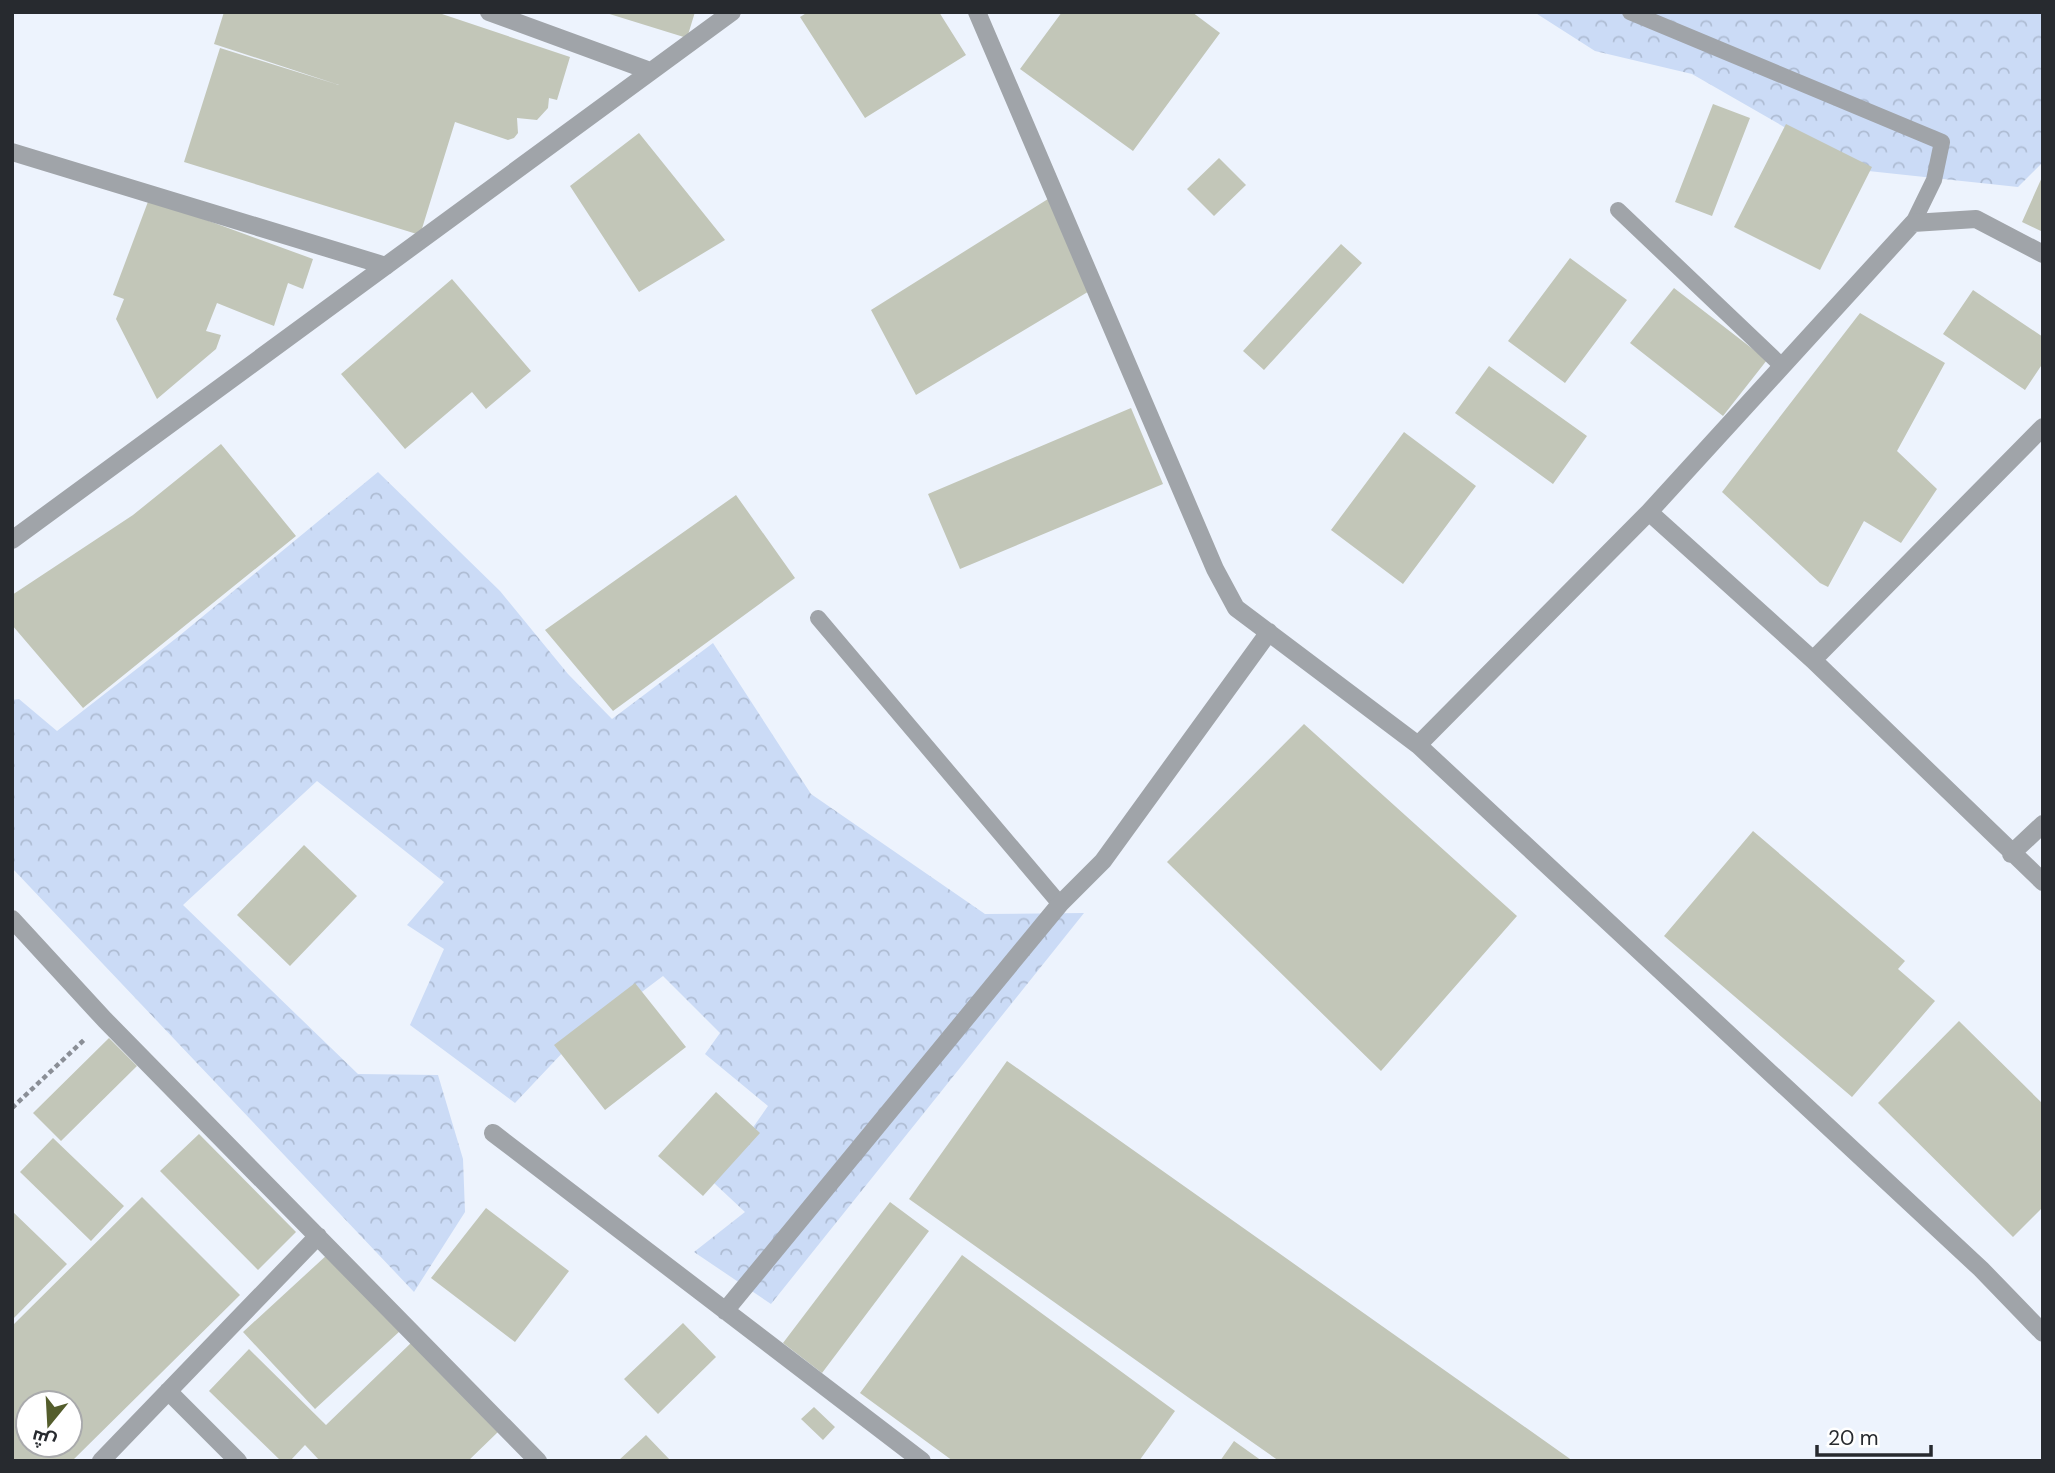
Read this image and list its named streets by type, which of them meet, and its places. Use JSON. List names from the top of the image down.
{
  "scale_bar": "20 m",
  "north": "bottom"
}
